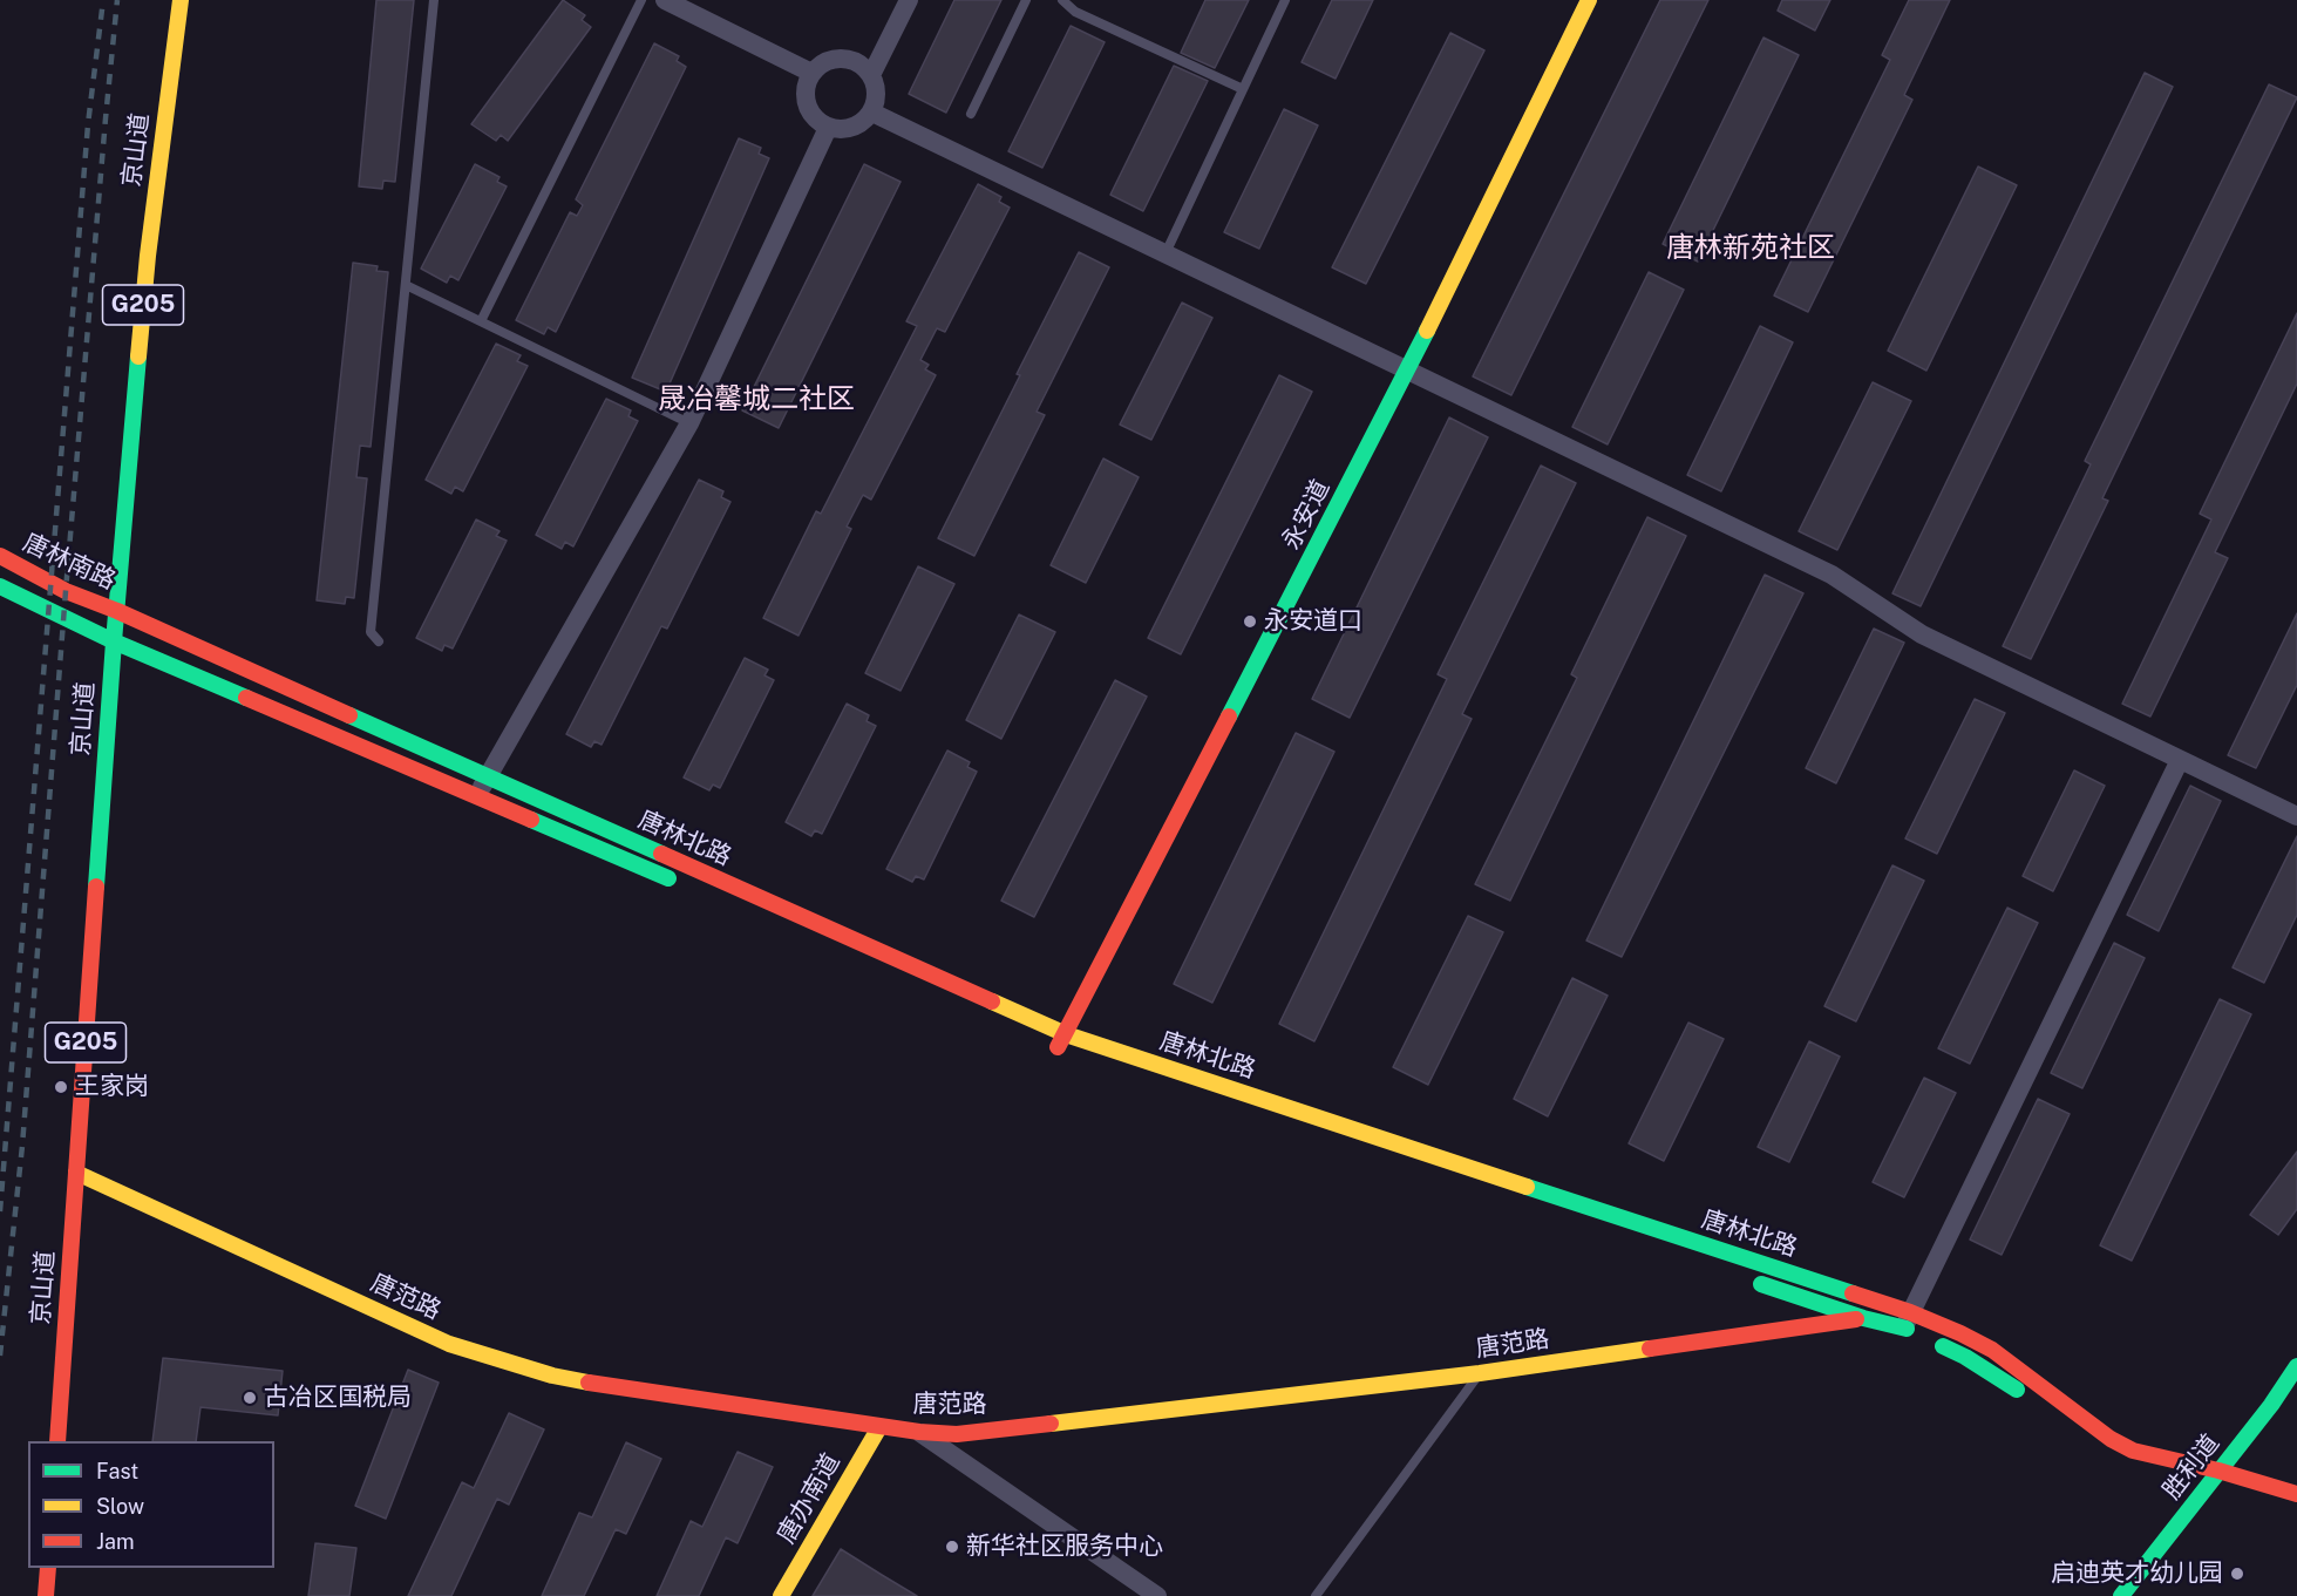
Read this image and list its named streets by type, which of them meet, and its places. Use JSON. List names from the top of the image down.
{
  "streets": {
    "main road": [
      "京山道",
      "G205",
      "永安道",
      "唐林南路",
      "唐林北路",
      "唐范路",
      "胜利道",
      "唐办南道"
    ]
  },
  "crossings": [
    ["京山道", "唐林南路"],
    ["京山道", "唐林北路"],
    ["京山道", "唐范路"],
    ["永安道", "唐林北路"],
    ["唐林南路", "唐林北路"],
    ["唐林北路", "唐范路"],
    ["唐林北路", "胜利道"],
    ["唐范路", "唐办南道"]
  ],
  "districts": ["唐林新苑社区", "晟冶馨城二社区"],
  "places": [
    "永安道口",
    "王家岗",
    "古冶区国税局",
    "新华社区服务中心",
    "启迪英才幼儿园"
  ],
  "legend": ["Fast", "Slow", "Jam"]
}
